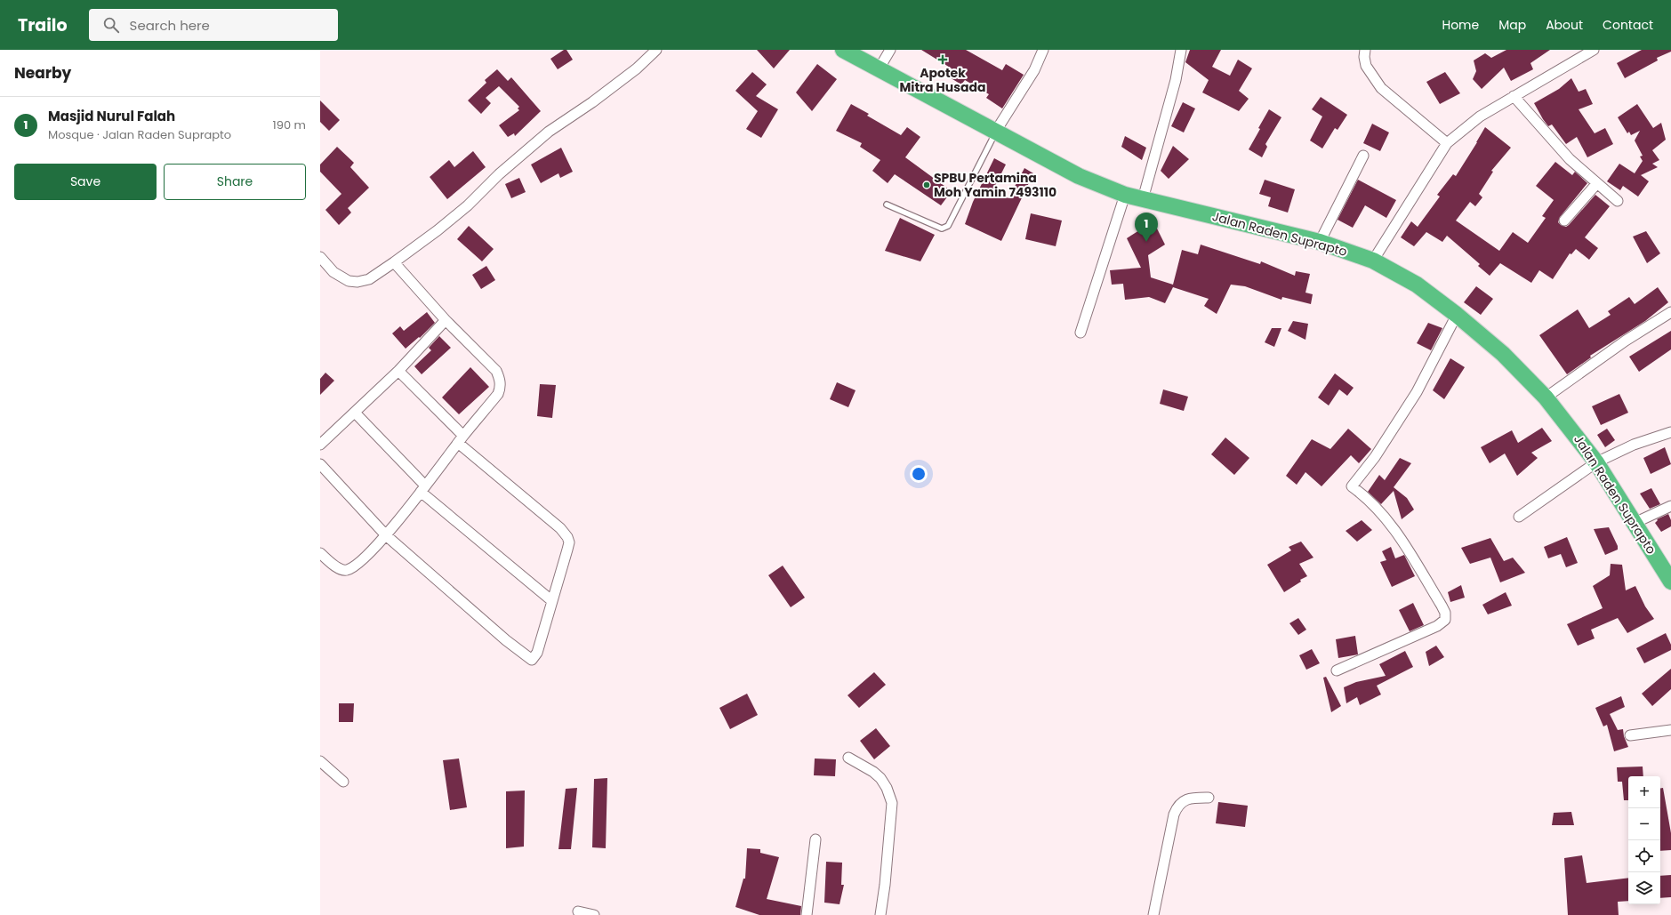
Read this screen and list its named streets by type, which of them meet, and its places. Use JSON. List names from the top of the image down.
{
  "streets": {
    "highway": ["Jalan Raden Suprapto"]
  },
  "places": {
    "health": ["Apotek Mitra Husada"],
    "other": ["SPBU Pertamina Moh Yamin 7493110"]
  },
  "page": {
    "header": "Trailo",
    "search": "Search here",
    "nav": [
      "Home",
      "Map",
      "About",
      "Contact"
    ],
    "heading": "Nearby",
    "list": [
      {
        "mark": "1",
        "name": "Masjid Nurul Falah",
        "note": "Mosque · Jalan Raden Suprapto",
        "value": "190 m"
      }
    ],
    "buttons": ["Save", "Share"],
    "pins": "1",
    "map_buttons": ["+", "−"]
  }
}
